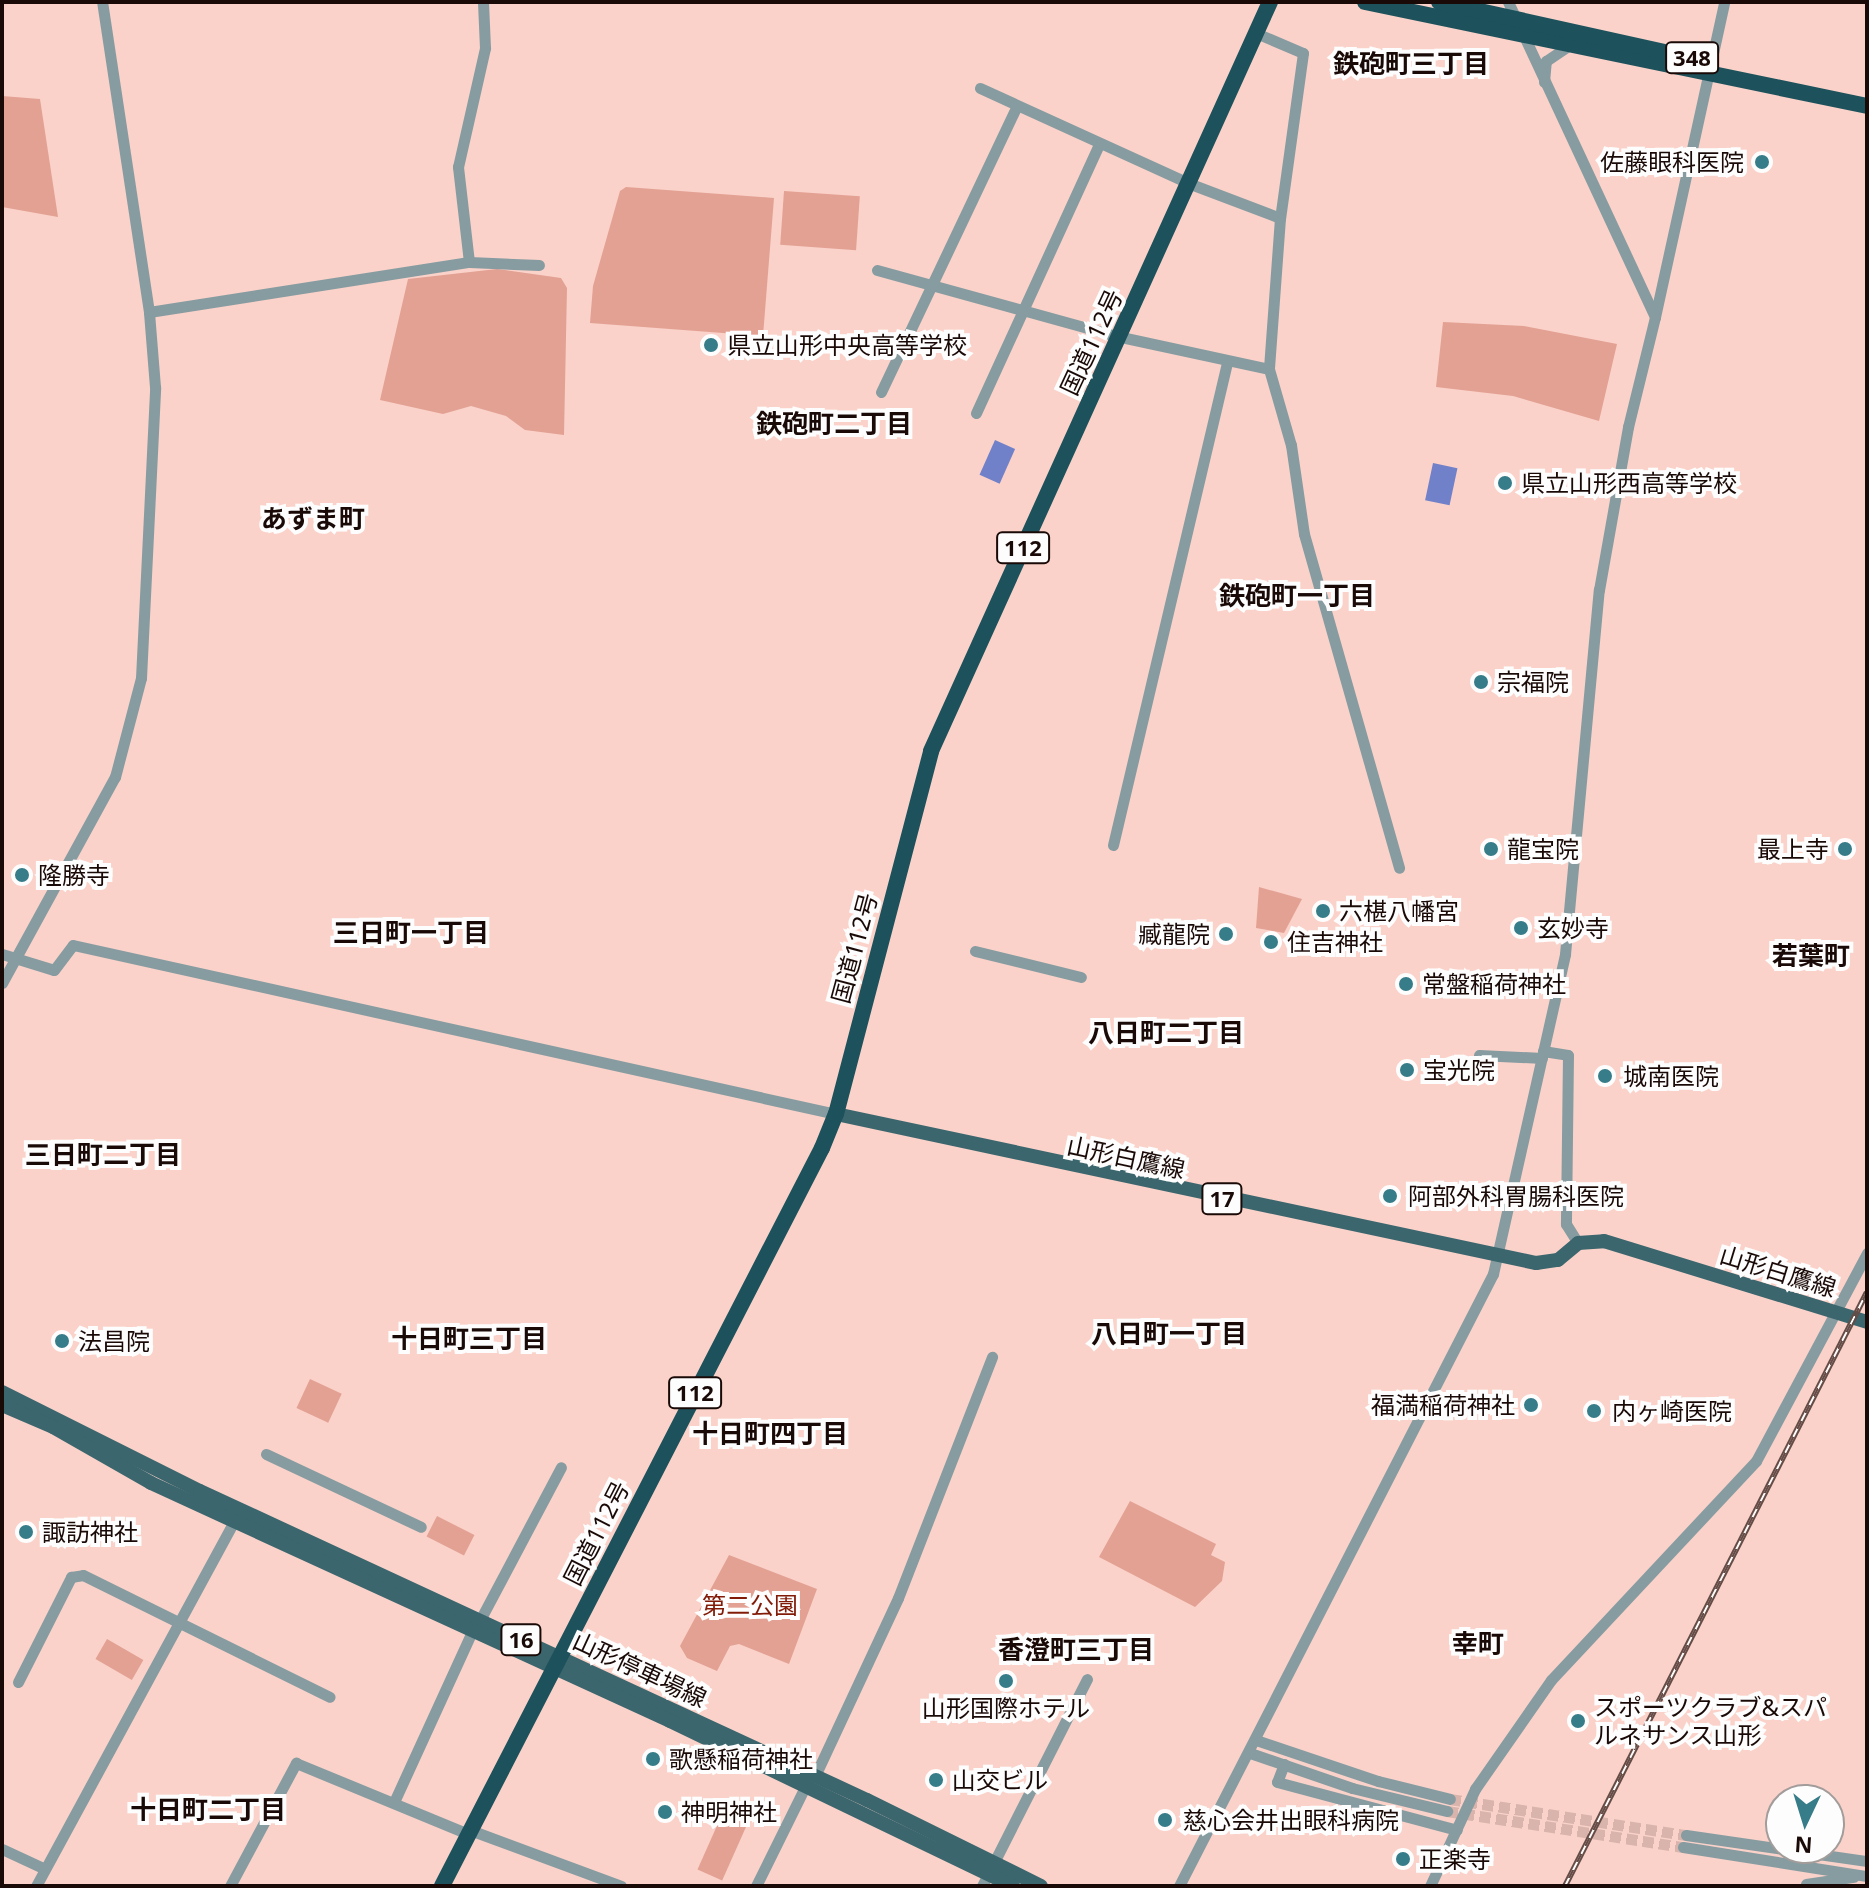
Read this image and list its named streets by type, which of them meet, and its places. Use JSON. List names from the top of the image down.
{
  "streets": {
    "highway": ["348", "国道112号", "112"],
    "main road": [
      "山形白鷹線",
      "17",
      "16",
      "山形停車場線"
    ]
  },
  "crossings": [
    ["国道112号", "山形白鷹線"],
    ["国道112号", "山形停車場線"]
  ],
  "districts": [
    "鉄砲町三丁目",
    "鉄砲町二丁目",
    "あずま町",
    "鉄砲町一丁目",
    "三日町一丁目",
    "若葉町",
    "八日町二丁目",
    "三日町二丁目",
    "八日町一丁目",
    "十日町三丁目",
    "十日町四丁目",
    "幸町",
    "香澄町三丁目",
    "十日町二丁目"
  ],
  "parks": ["第二公園"],
  "places": [
    "佐藤眼科医院",
    "県立山形中央高等学校",
    "県立山形西高等学校",
    "宗福院",
    "龍宝院",
    "最上寺",
    "隆勝寺",
    "六椹八幡宮",
    "玄妙寺",
    "臧龍院",
    "住吉神社",
    "常盤稲荷神社",
    "宝光院",
    "城南医院",
    "阿部外科胃腸科医院",
    "法昌院",
    "福満稲荷神社",
    "内ヶ崎医院",
    "諏訪神社",
    "山形国際ホテル",
    "スポーツクラブ&スパ ルネサンス山形",
    "歌懸稲荷神社",
    "山交ビル",
    "神明神社",
    "慈心会井出眼科病院",
    "正楽寺"
  ],
  "north": "bottom"
}
